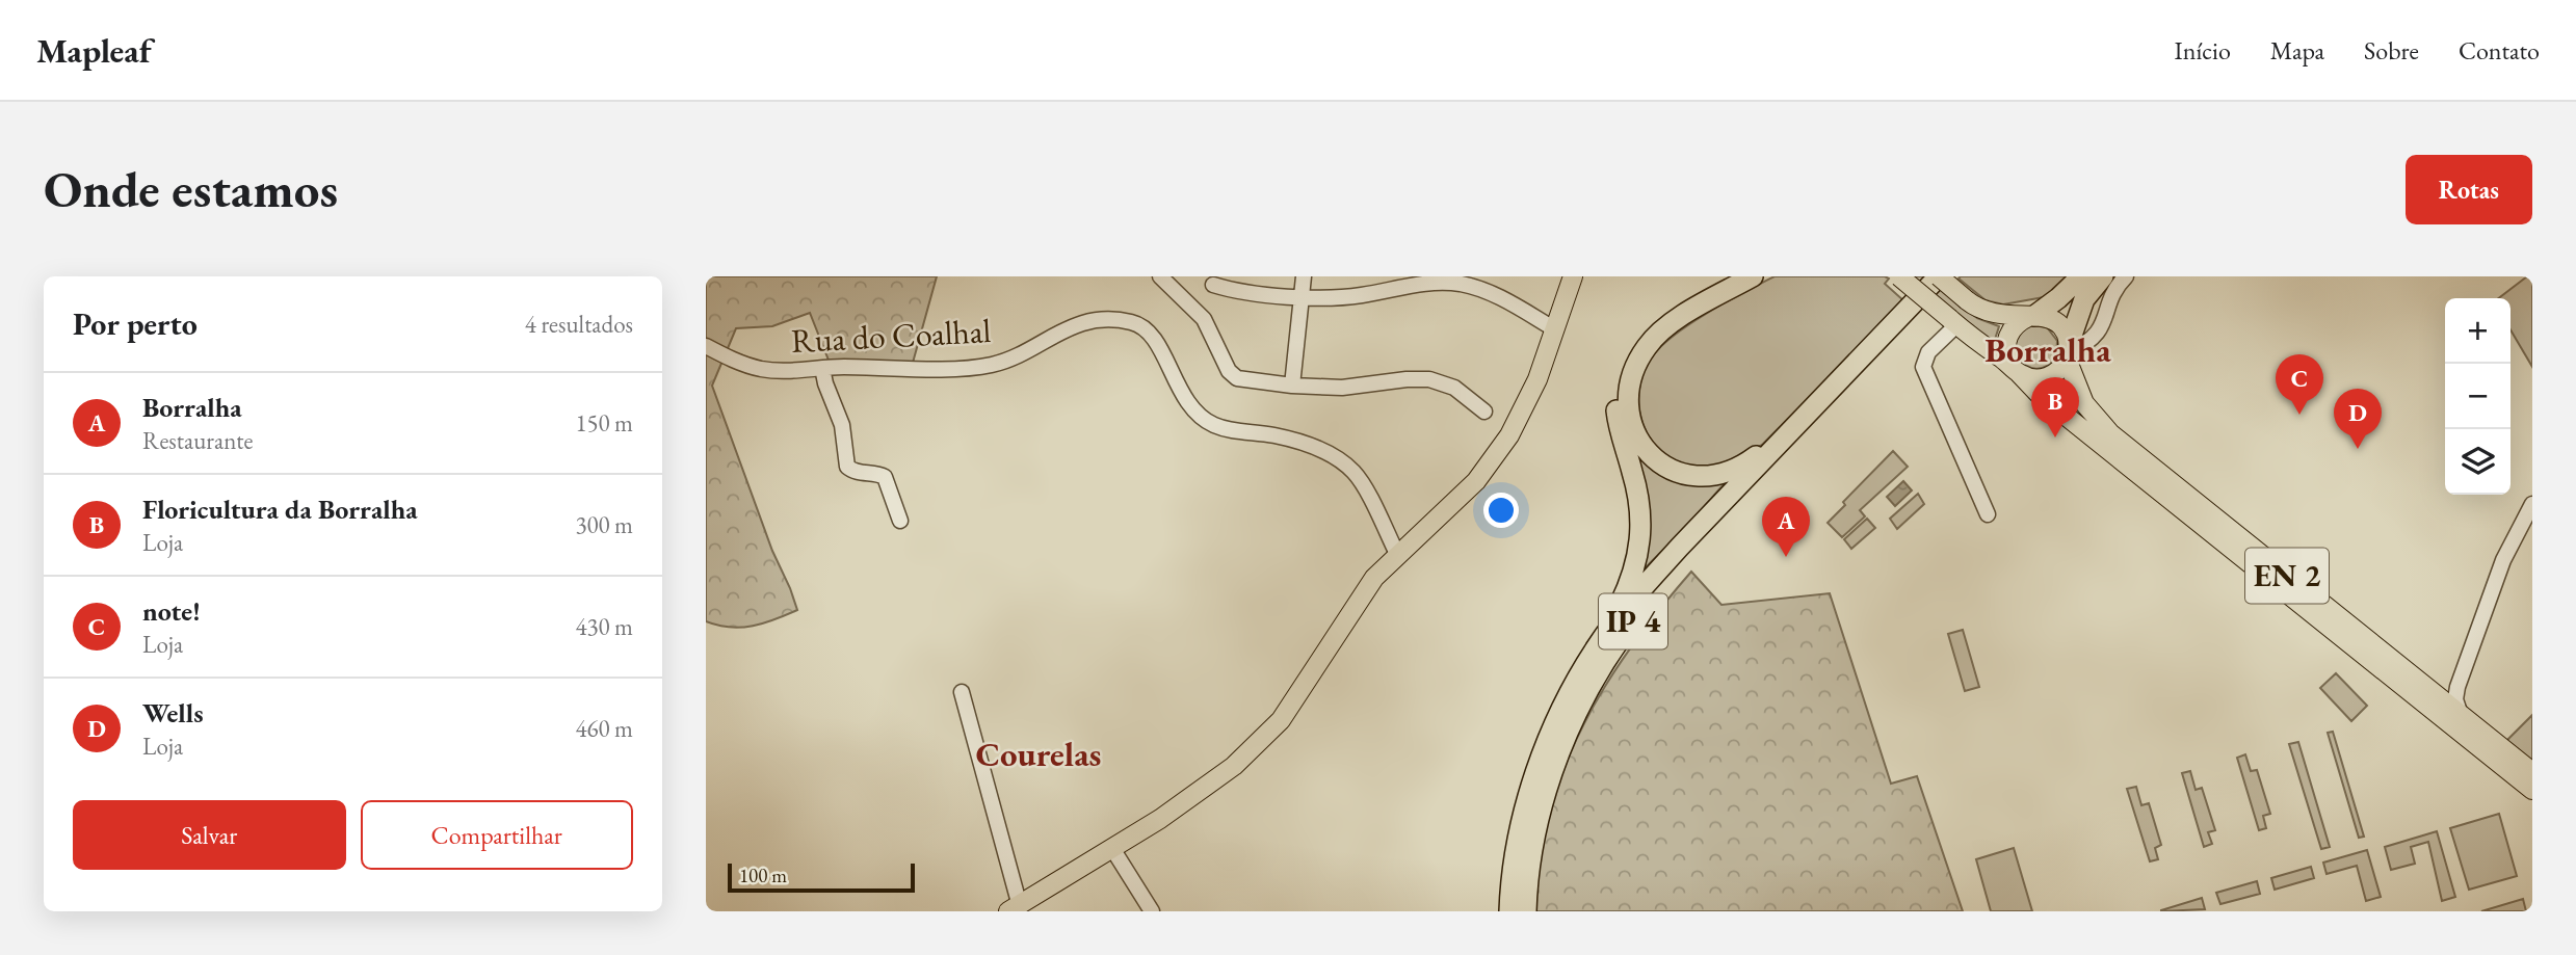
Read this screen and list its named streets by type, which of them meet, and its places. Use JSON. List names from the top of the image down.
{
  "streets": {
    "highway": ["IP 4"],
    "main road": ["EN 2"],
    "street": ["Rua do Coalhal"]
  },
  "crossings": [
    ["EN 2", "IP 4"]
  ],
  "districts": ["Borralha", "Courelas"],
  "scale_bar": "100 m",
  "page": {
    "header": "Mapleaf",
    "nav": [
      "Início",
      "Mapa",
      "Sobre",
      "Contato"
    ],
    "buttons": [
      "Rotas",
      ["Salvar", "Compartilhar"]
    ],
    "title": "Onde estamos",
    "heading": ["Por perto", "4 resultados"],
    "map_buttons": ["+", "−"],
    "pins": [
      "C",
      "B",
      "D",
      "A"
    ],
    "list": [
      {
        "mark": "A",
        "name": "Borralha",
        "note": "Restaurante",
        "value": "150 m"
      },
      {
        "mark": "B",
        "name": "Floricultura da Borralha",
        "note": "Loja",
        "value": "300 m"
      },
      {
        "mark": "C",
        "name": "note!",
        "note": "Loja",
        "value": "430 m"
      },
      {
        "mark": "D",
        "name": "Wells",
        "note": "Loja",
        "value": "460 m"
      }
    ],
    "scale": "100 m"
  }
}
